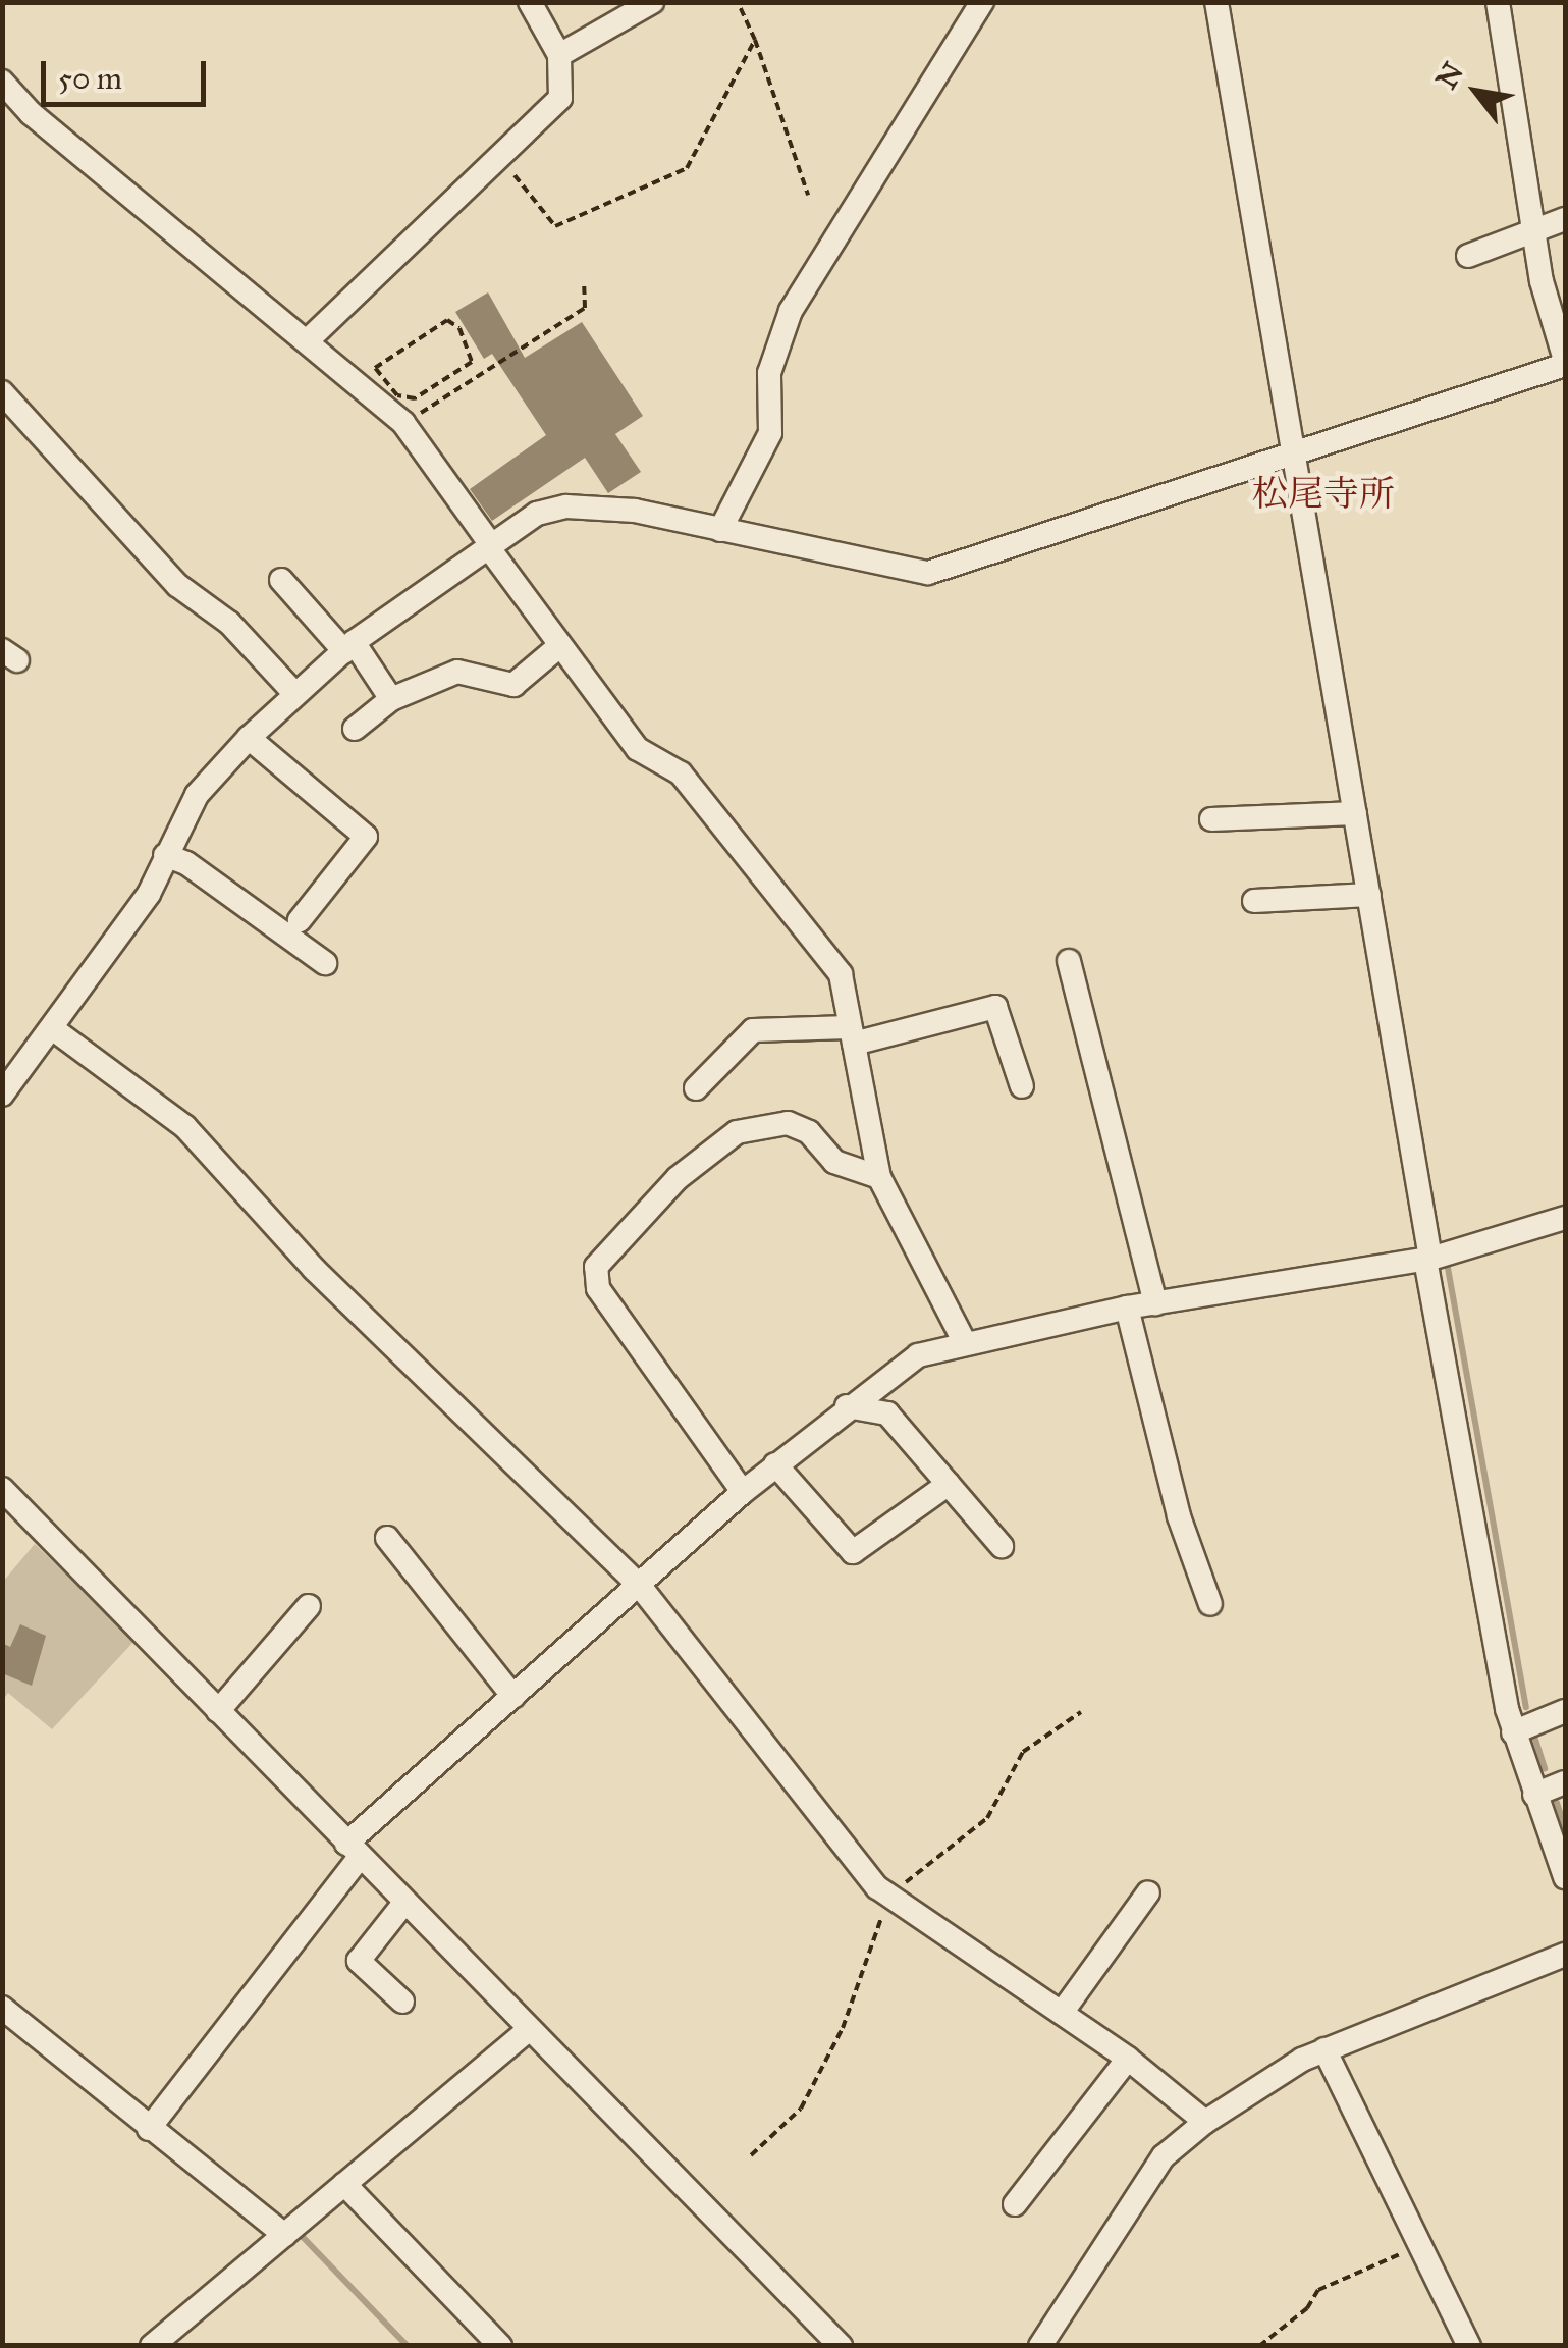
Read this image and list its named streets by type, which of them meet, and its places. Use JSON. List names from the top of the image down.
{
  "districts": ["松尾寺所"],
  "scale_bar": "50 m",
  "north": "top left"
}
